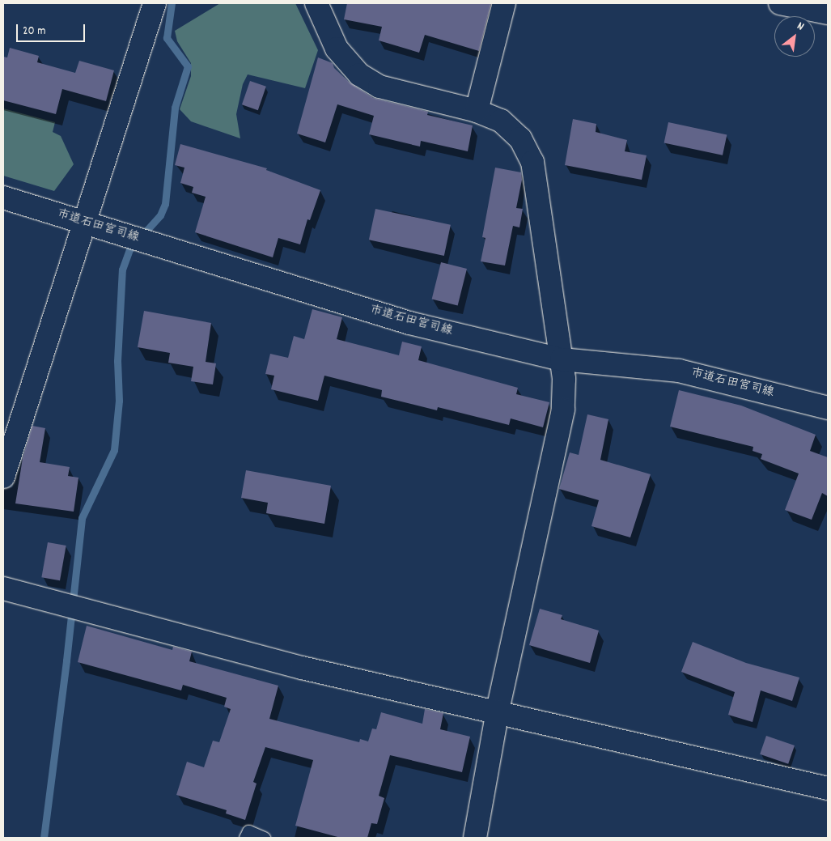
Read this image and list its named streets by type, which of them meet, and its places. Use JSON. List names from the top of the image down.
{
  "streets": {
    "street": ["市道石田宮司線"]
  },
  "scale_bar": "20 m",
  "north": "top right"
}
